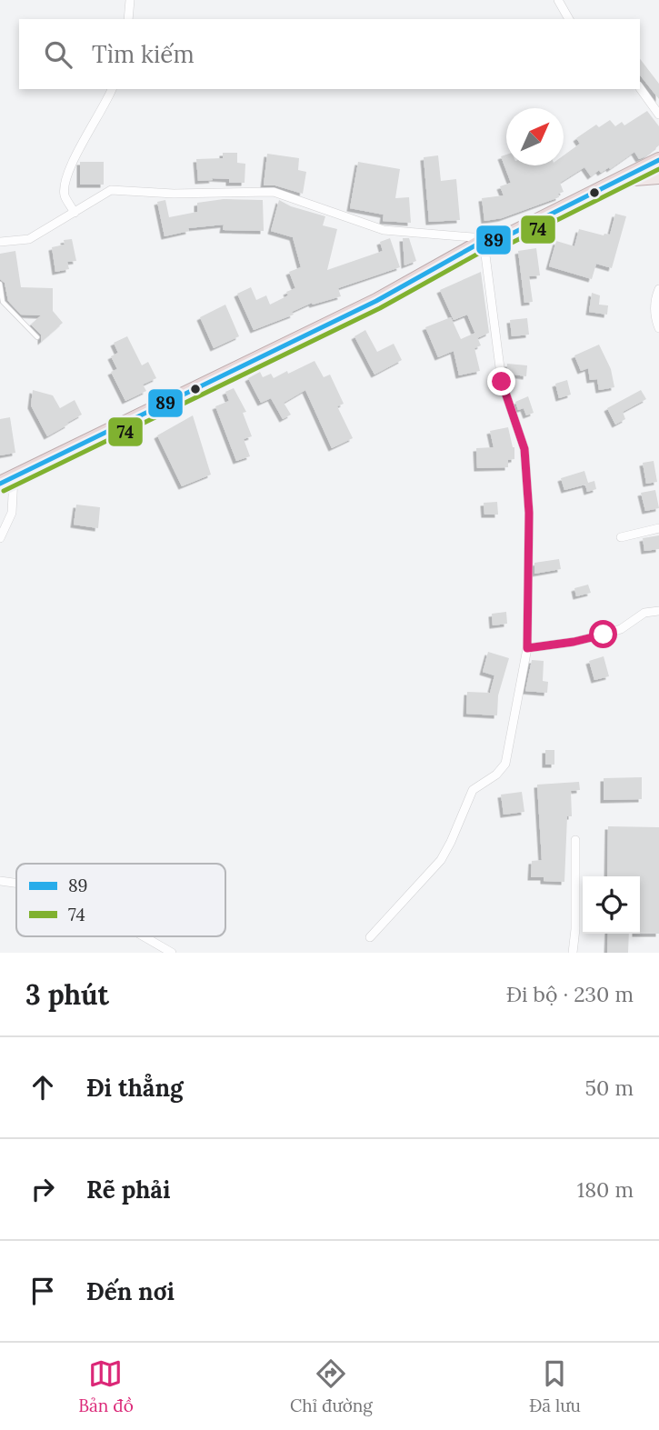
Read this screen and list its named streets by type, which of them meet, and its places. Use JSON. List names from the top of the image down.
{
  "lines": ["transit line 89", "transit line 74"],
  "legend": ["89", "74"],
  "north": "top right",
  "page": {
    "search": "Tìm kiếm",
    "heading": ["3 phút", "Đi bộ · 230 m"],
    "list": [
      ["Đi thẳng", "50 m"],
      ["Rẽ phải", "180 m"],
      "Đến nơi"
    ],
    "nav": ["Bản đồ", "Chỉ đường", "Đã lưu"]
  }
}
